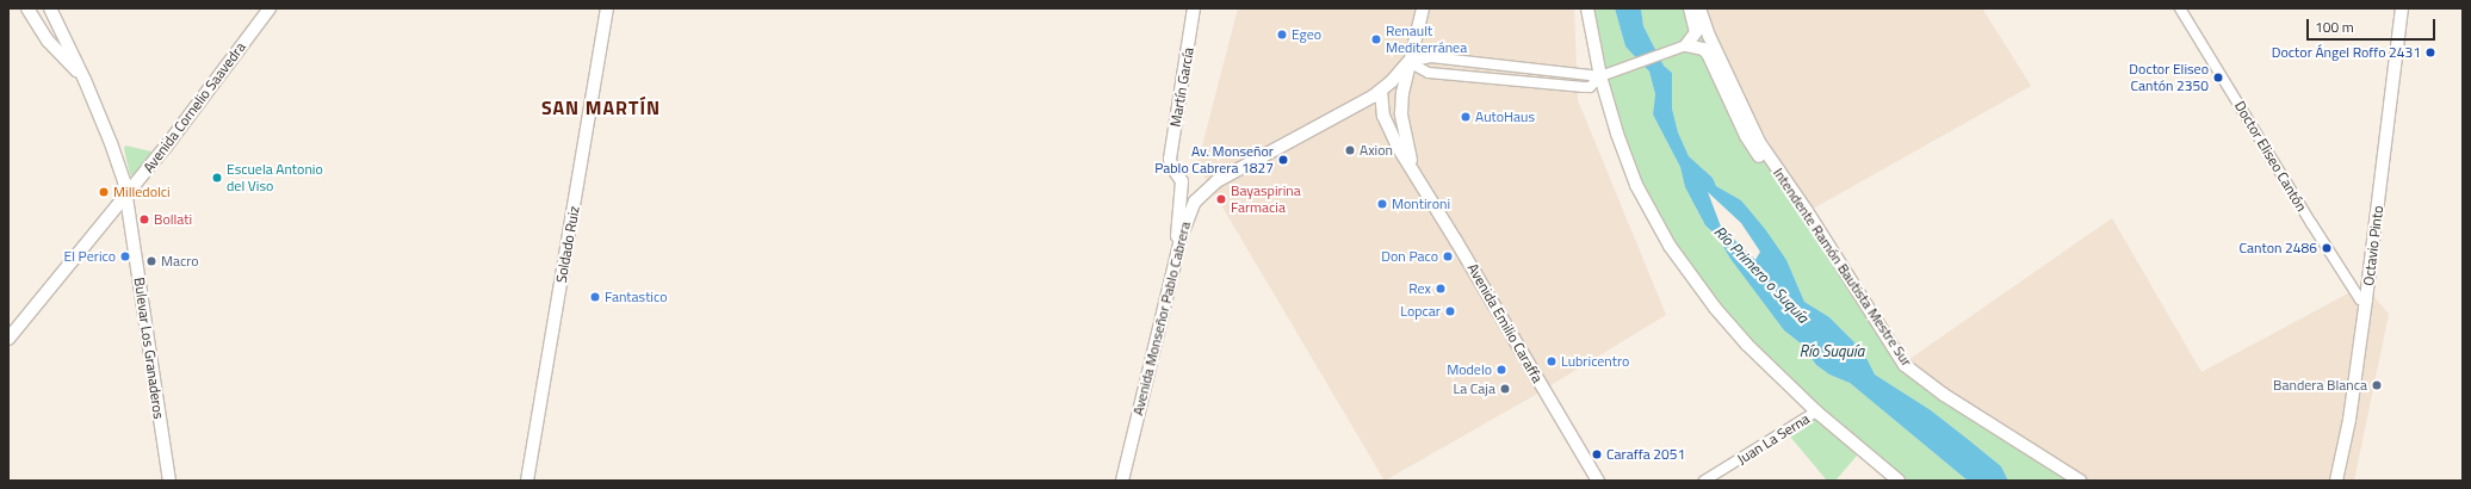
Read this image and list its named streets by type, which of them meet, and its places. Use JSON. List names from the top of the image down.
{
  "streets": {
    "main road": [
      "Martín García",
      "Avenida Cornelio Saavedra",
      "Soldado Ruiz",
      "Octavio Pinto",
      "Intendente Ramón Bautista Mestre Sur",
      "Avenida Monseñor Pablo Cabrera",
      "Avenida Emilio Caraffa",
      "Bulevar Los Granaderos"
    ],
    "street": ["Doctor Eliseo Cantón", "Juan La Serna"]
  },
  "crossings": [
    ["Martín García", "Avenida Monseñor Pablo Cabrera"],
    ["Avenida Cornelio Saavedra", "Bulevar Los Granaderos"],
    ["Doctor Eliseo Cantón", "Octavio Pinto"],
    ["Avenida Monseñor Pablo Cabrera", "Avenida Emilio Caraffa"]
  ],
  "districts": ["SAN MARTÍN"],
  "water": ["Río Primero o Suquía", "Río Suquía"],
  "places": [
    "Egeo",
    "Renault Mediterránea",
    "Doctor Ángel Roffo 2431",
    "Doctor Eliseo Cantón 2350",
    "AutoHaus",
    "Axion",
    "Av. Monseñor Pablo Cabrera 1827",
    "Escuela Antonio del Viso",
    "Milledolci",
    "Bayaspirina Farmacia",
    "Montironi",
    "Bollati",
    "Canton 2486",
    "El Perico",
    "Don Paco",
    "Macro",
    "Rex",
    "Fantastico",
    "Lopcar",
    "Lubricentro",
    "Modelo",
    "Bandera Blanca",
    "La Caja",
    "Caraffa 2051"
  ],
  "scale_bar": "100 m"
}
